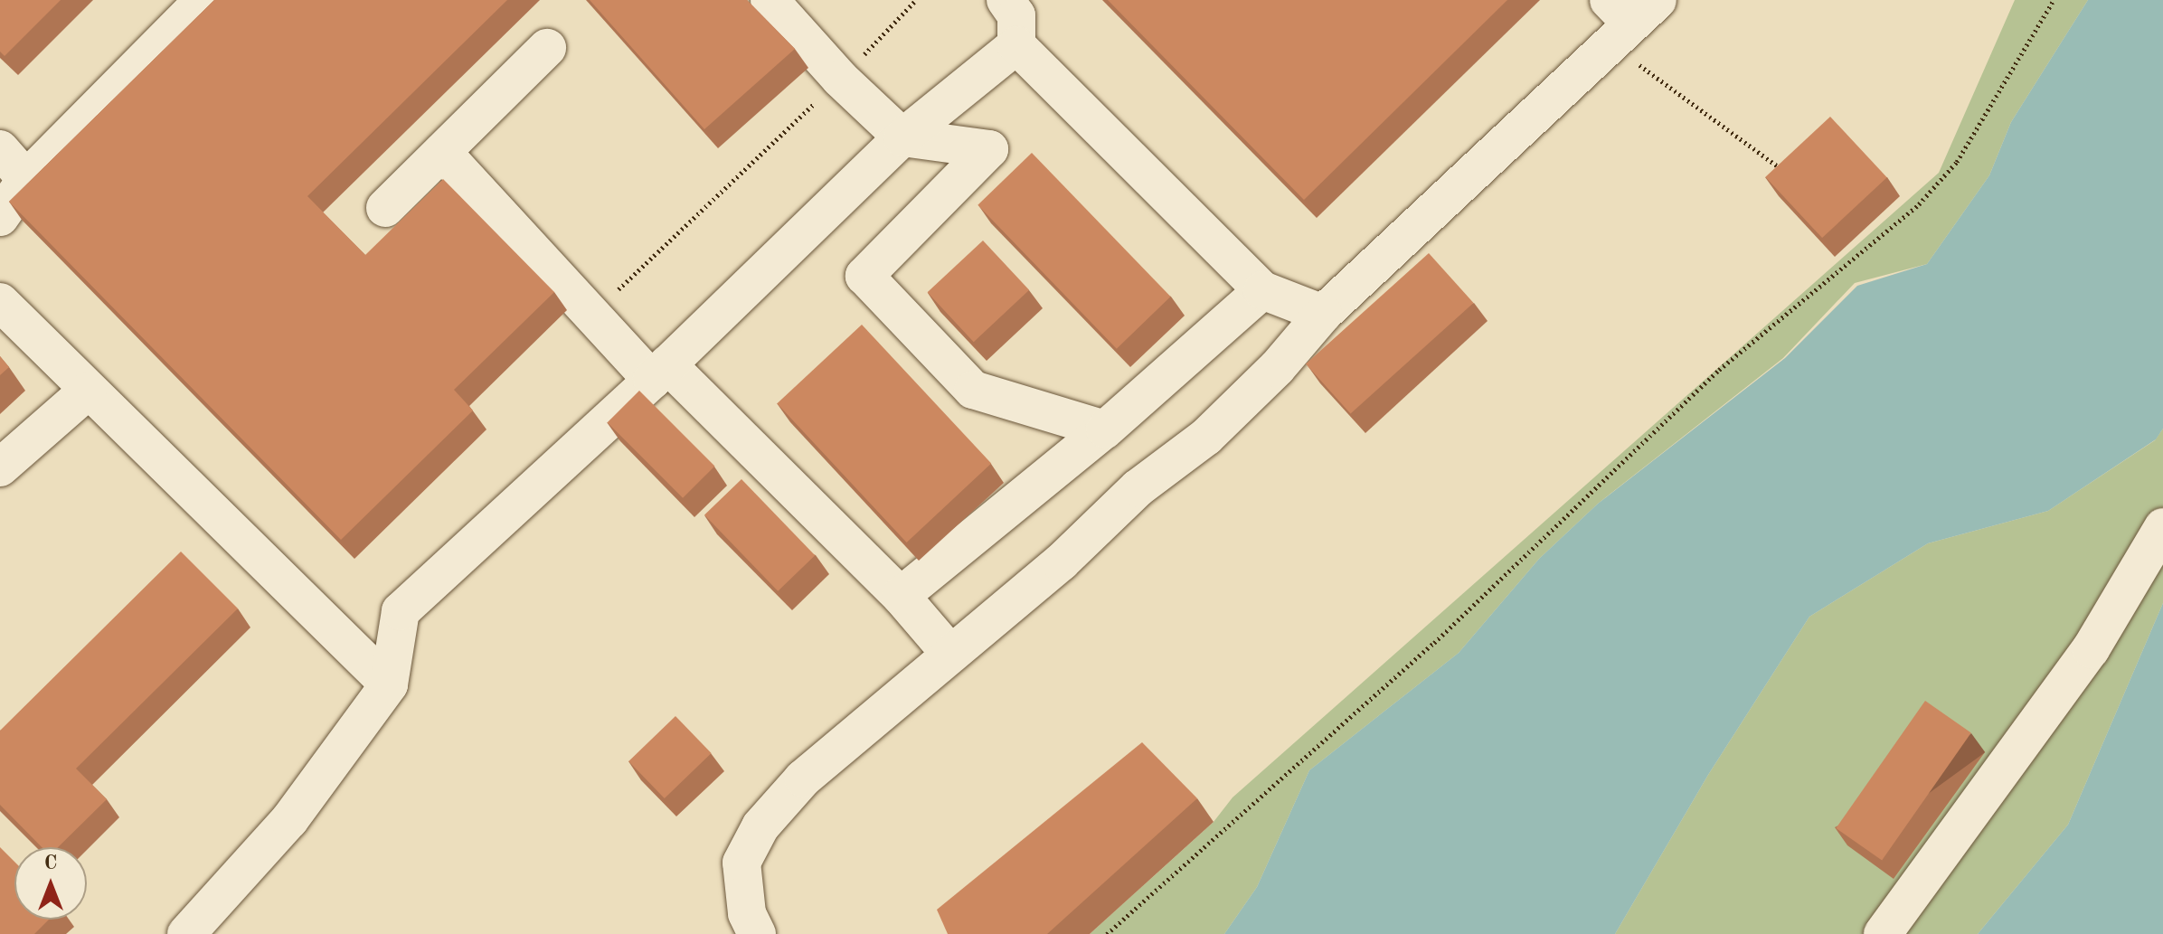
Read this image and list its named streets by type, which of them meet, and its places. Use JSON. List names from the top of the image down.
{
  "north": "top"
}
